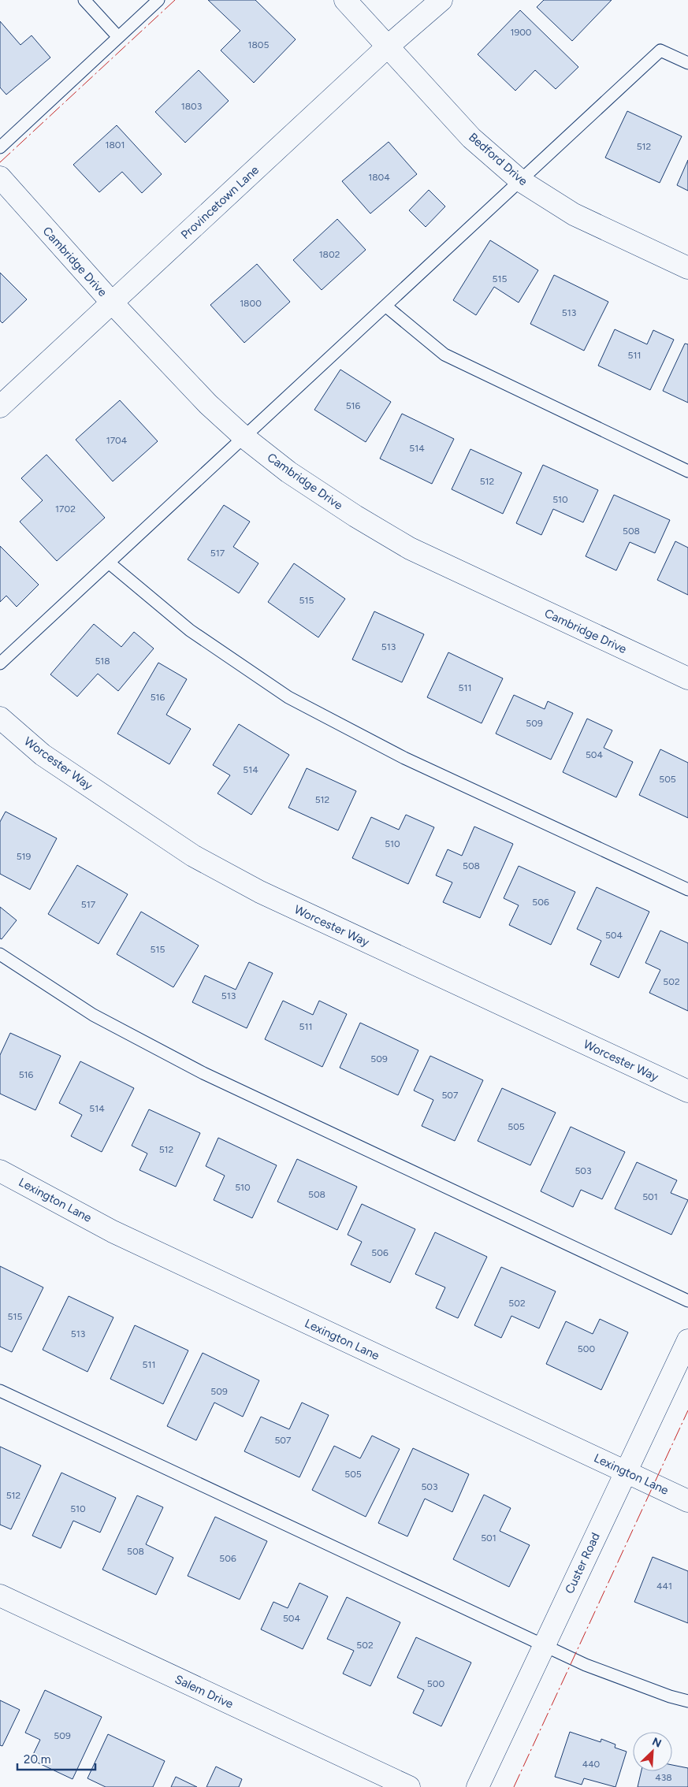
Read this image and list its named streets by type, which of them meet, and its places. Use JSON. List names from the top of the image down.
{
  "streets": {
    "street": [
      "Bedford Drive",
      "Provincetown Lane",
      "Cambridge Drive",
      "Worcester Way",
      "Lexington Lane",
      "Custer Road",
      "Salem Drive"
    ]
  },
  "crossings": [
    ["Bedford Drive", "Provincetown Lane"],
    ["Provincetown Lane", "Cambridge Drive"],
    ["Lexington Lane", "Custer Road"]
  ],
  "house_numbers": [
    "1900",
    "1805",
    "1803",
    "1801",
    "512",
    "1804",
    "1802",
    "515",
    "1800",
    "513",
    "511",
    "516",
    "1704",
    "514",
    "512",
    "510",
    "1702",
    "508",
    "517",
    "515",
    "513",
    "518",
    "511",
    "516",
    "509",
    "504",
    "514",
    "505",
    "512",
    "510",
    "519",
    "508",
    "506",
    "517",
    "504",
    "515",
    "502",
    "513",
    "511",
    "509",
    "516",
    "507",
    "514",
    "505",
    "512",
    "503",
    "510",
    "508",
    "501",
    "506",
    "502",
    "515",
    "513",
    "500",
    "511",
    "509",
    "507",
    "505",
    "503",
    "512",
    "510",
    "501",
    "508",
    "506",
    "441",
    "504",
    "502",
    "500",
    "509",
    "440",
    "438"
  ],
  "scale_bar": "20 m",
  "north": "top right"
}
